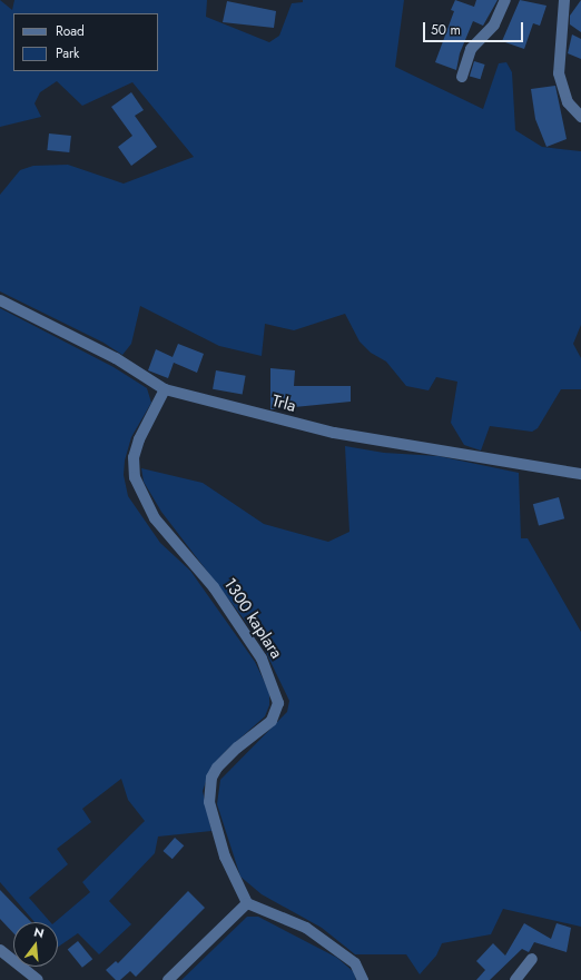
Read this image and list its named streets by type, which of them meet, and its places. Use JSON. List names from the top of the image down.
{
  "streets": {
    "street": ["Trla", "1300 kaplara"]
  },
  "crossings": [
    ["Trla", "1300 kaplara"]
  ],
  "legend": ["Road", "Park"],
  "scale_bar": "50 m",
  "north": "top"
}
